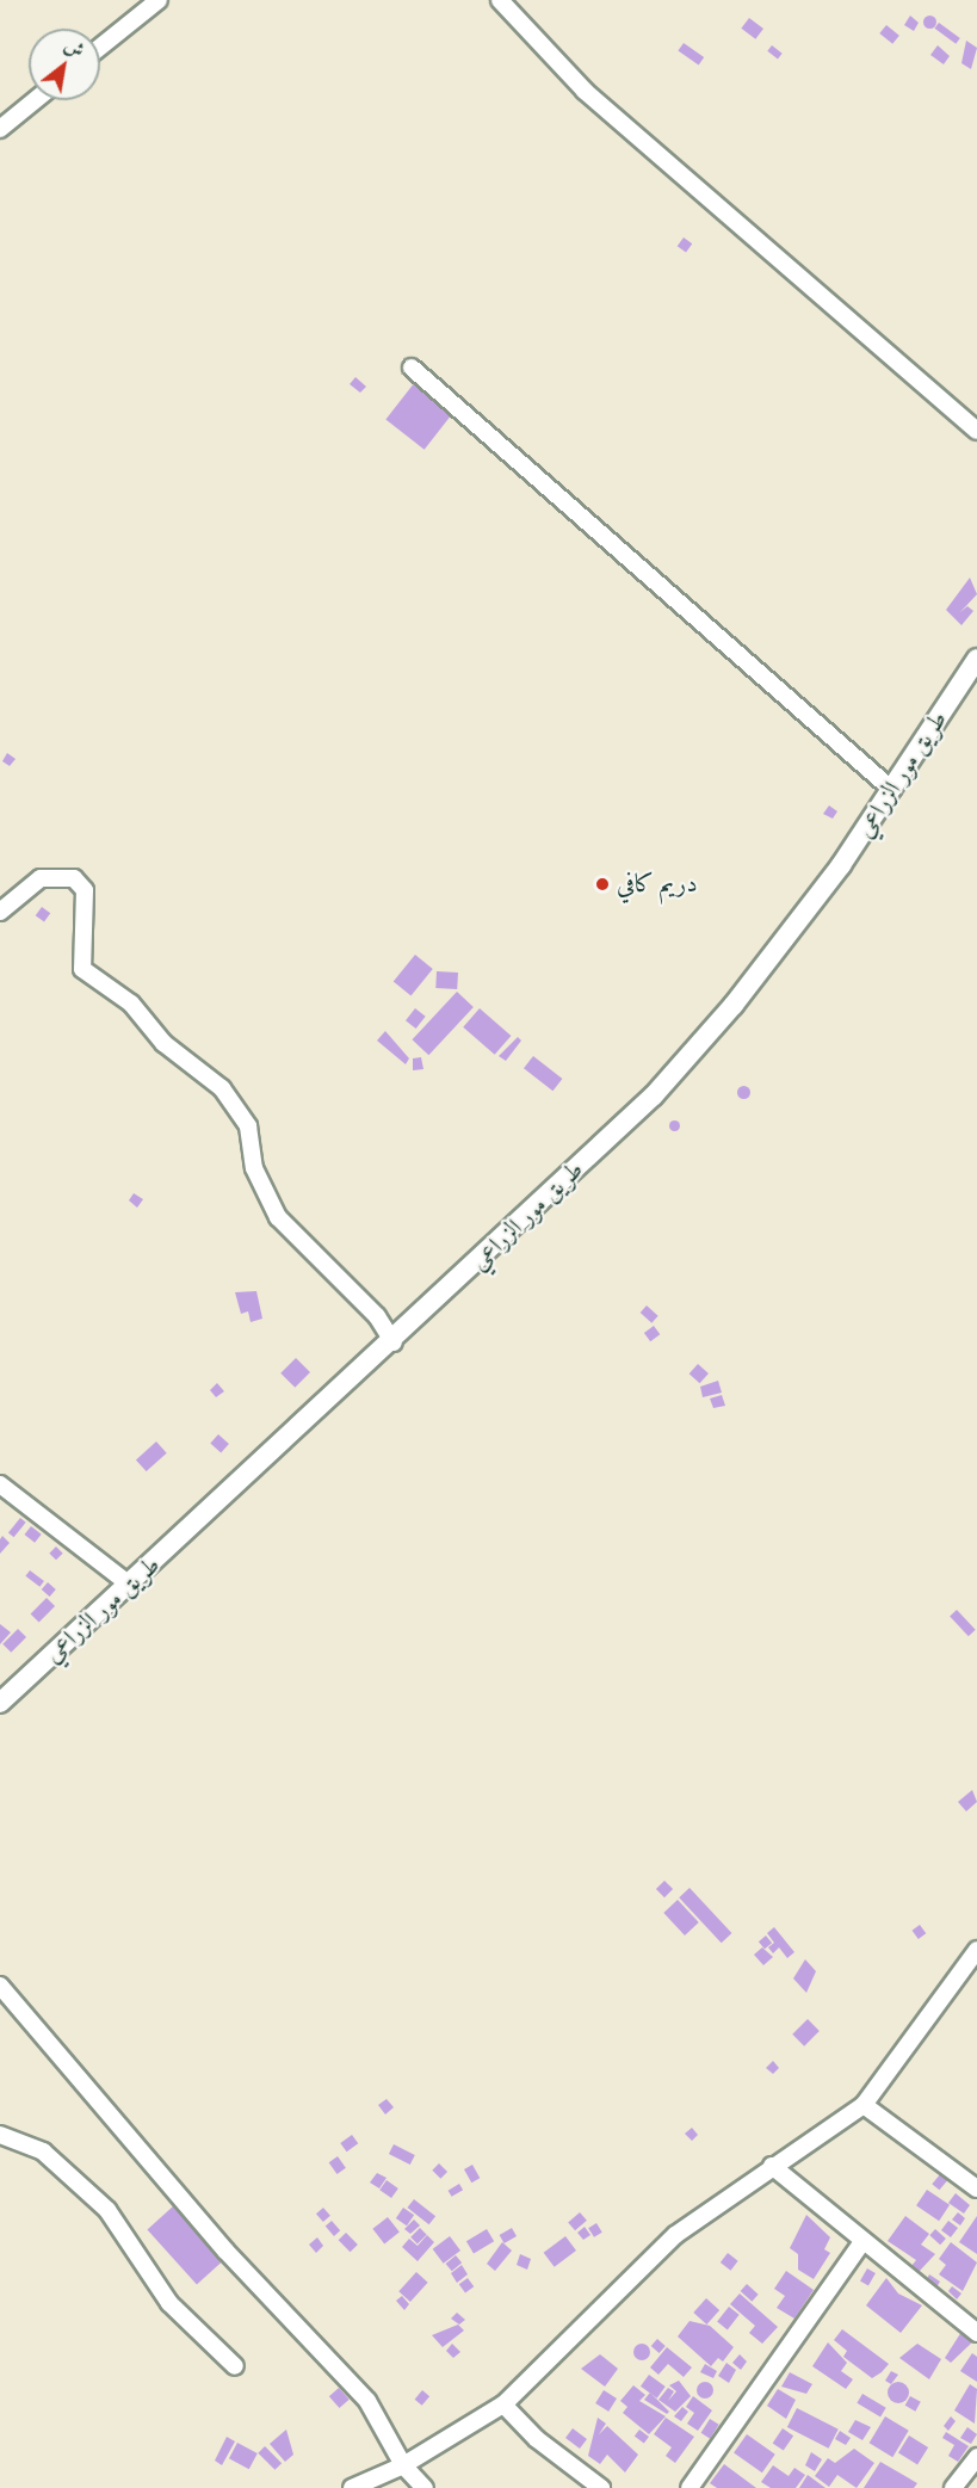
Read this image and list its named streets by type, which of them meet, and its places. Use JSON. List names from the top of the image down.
{
  "streets": {
    "street": ["طريق مور الزراعي"]
  },
  "places": ["دريم كافي"],
  "north": "top right"
}
